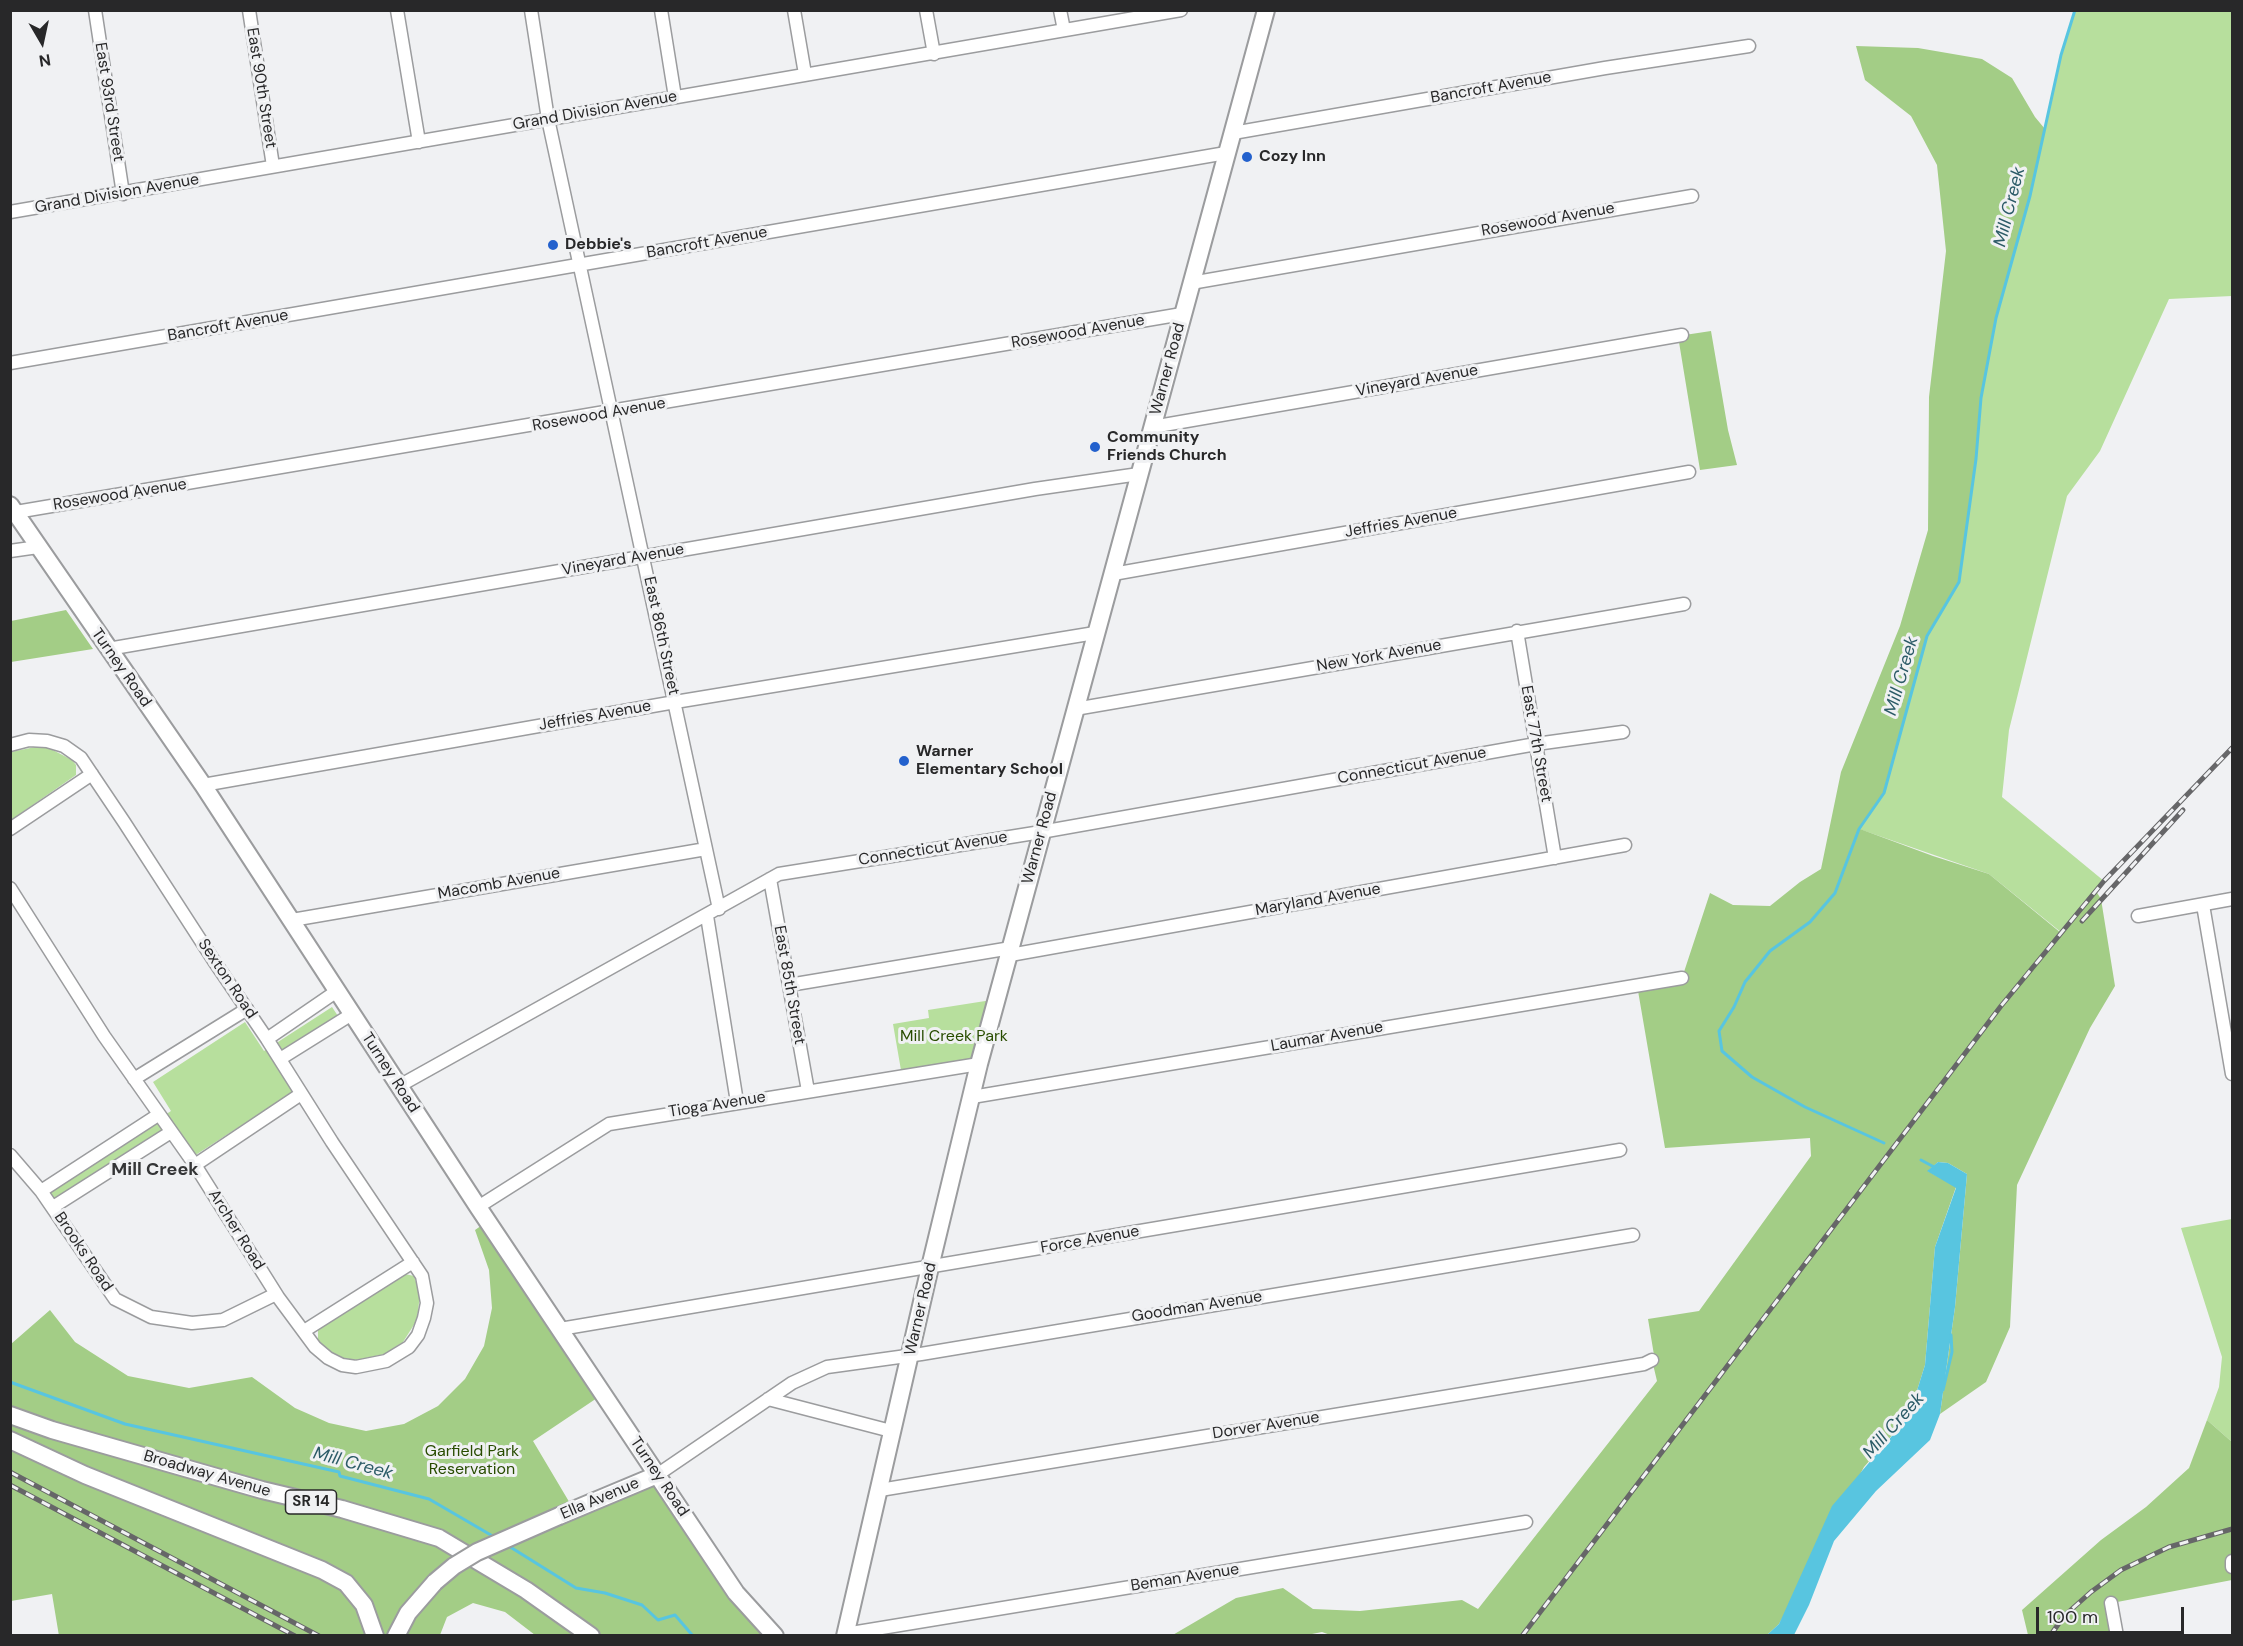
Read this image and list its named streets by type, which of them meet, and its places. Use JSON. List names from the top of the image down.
{
  "streets": {
    "main road": [
      "Warner Road",
      "Turney Road",
      "Broadway Avenue",
      "Ella Avenue",
      "SR 14"
    ],
    "street": [
      "East 90th Street",
      "Bancroft Avenue",
      "East 93rd Street",
      "Grand Division Avenue",
      "Rosewood Avenue",
      "Vineyard Avenue",
      "Jeffries Avenue",
      "East 86th Street",
      "New York Avenue",
      "East 77th Street",
      "Connecticut Avenue",
      "Macomb Avenue",
      "Maryland Avenue",
      "Sexton Road",
      "East 85th Street",
      "Laumar Avenue",
      "Tioga Avenue",
      "Archer Road",
      "Force Avenue",
      "Brooks Road",
      "Goodman Avenue",
      "Dorver Avenue",
      "Beman Avenue"
    ]
  },
  "crossings": [
    ["East 90th Street", "Grand Division Avenue"],
    ["Bancroft Avenue", "Warner Road"],
    ["Bancroft Avenue", "East 86th Street"],
    ["East 93rd Street", "Grand Division Avenue"],
    ["Grand Division Avenue", "East 86th Street"],
    ["Rosewood Avenue", "Warner Road"],
    ["Rosewood Avenue", "East 86th Street"],
    ["Rosewood Avenue", "Turney Road"],
    ["Warner Road", "Vineyard Avenue"],
    ["Warner Road", "Jeffries Avenue"],
    ["Warner Road", "New York Avenue"],
    ["Warner Road", "Connecticut Avenue"],
    ["Warner Road", "Maryland Avenue"],
    ["Warner Road", "Laumar Avenue"],
    ["Warner Road", "Tioga Avenue"],
    ["Warner Road", "Force Avenue"],
    ["Warner Road", "Goodman Avenue"],
    ["Warner Road", "Dorver Avenue"],
    ["Warner Road", "Beman Avenue"],
    ["Vineyard Avenue", "East 86th Street"],
    ["Vineyard Avenue", "Turney Road"],
    ["Jeffries Avenue", "East 86th Street"],
    ["Jeffries Avenue", "Turney Road"],
    ["East 86th Street", "Connecticut Avenue"],
    ["East 86th Street", "Macomb Avenue"],
    ["New York Avenue", "East 77th Street"],
    ["Turney Road", "Connecticut Avenue"],
    ["Turney Road", "Macomb Avenue"],
    ["Turney Road", "Tioga Avenue"],
    ["Turney Road", "Force Avenue"],
    ["Turney Road", "Ella Avenue"],
    ["East 77th Street", "Connecticut Avenue"],
    ["East 77th Street", "Maryland Avenue"],
    ["Connecticut Avenue", "East 85th Street"],
    ["Maryland Avenue", "East 85th Street"],
    ["Sexton Road", "Archer Road"],
    ["East 85th Street", "Tioga Avenue"],
    ["Archer Road", "Brooks Road"],
    ["Goodman Avenue", "Ella Avenue"]
  ],
  "districts": ["Mill Creek"],
  "water": ["Mill Creek"],
  "parks": ["Mill Creek Park", "Garfield Park Reservation"],
  "places": [
    "Cozy Inn",
    "Debbie's",
    "Community Friends Church",
    "Warner Elementary School"
  ],
  "scale_bar": "100 m",
  "north": "bottom"
}
